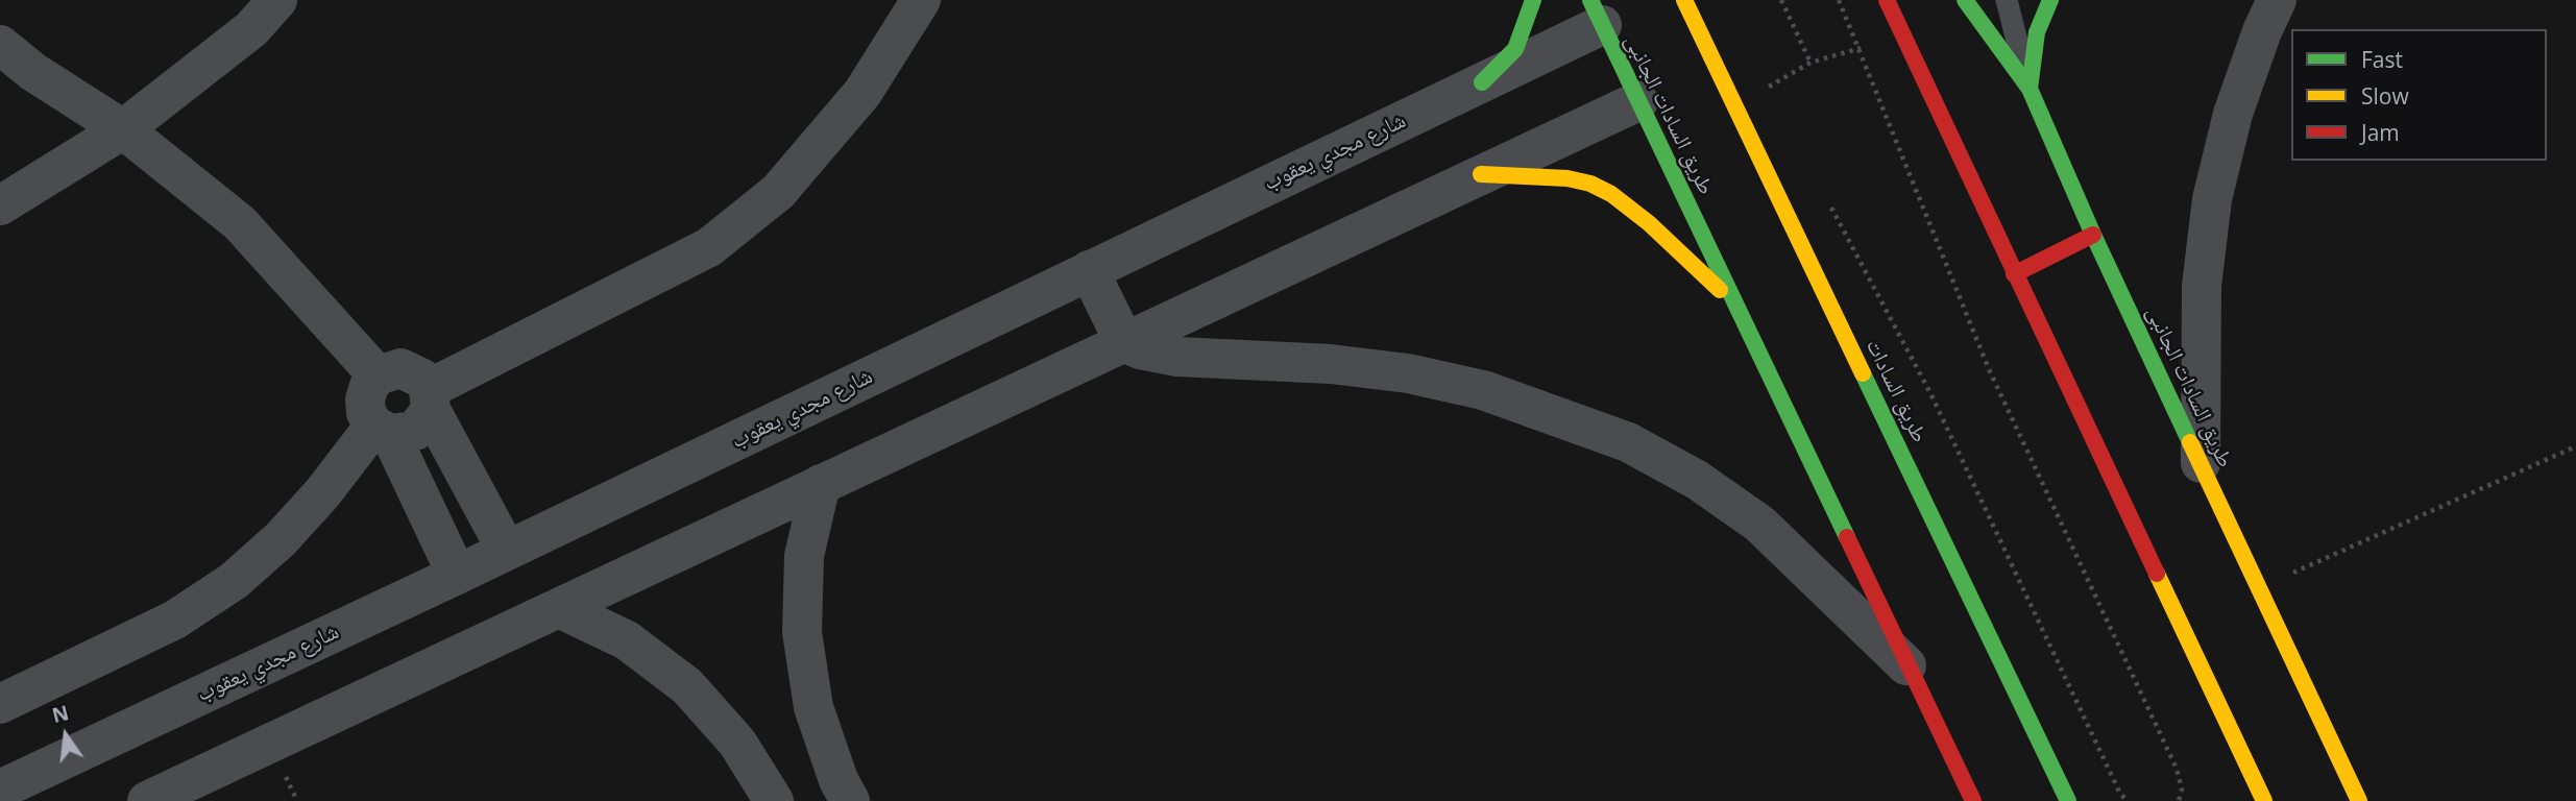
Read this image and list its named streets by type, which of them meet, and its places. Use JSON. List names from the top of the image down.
{
  "streets": {
    "street": ["طريق السادات الجانبى", "شارع مجدي يعقوب", "طريق السادات"]
  },
  "crossings": [
    ["طريق السادات الجانبى", "شارع مجدي يعقوب"]
  ],
  "legend": ["Fast", "Slow", "Jam"],
  "north": "top"
}
